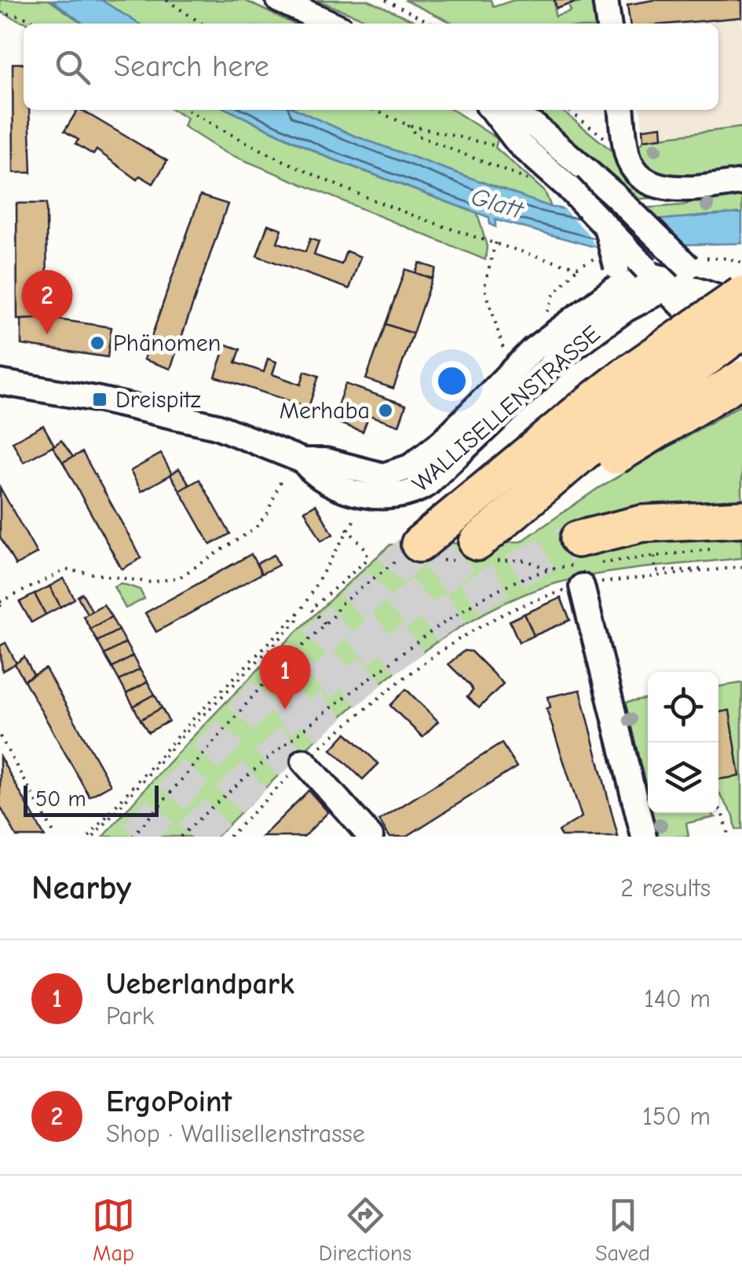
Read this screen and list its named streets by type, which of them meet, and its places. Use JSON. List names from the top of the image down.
{
  "streets": {
    "street": ["WALLISELLENSTRASSE"]
  },
  "water": ["Glatt"],
  "places": {
    "other": ["Phänomen", "Merhaba"],
    "transit": ["Dreispitz"]
  },
  "scale_bar": "50 m",
  "page": {
    "search": "Search here",
    "pins": ["2", "1"],
    "scale": "50 m",
    "heading": ["Nearby", "2 results"],
    "list": [
      {
        "mark": "1",
        "name": "Ueberlandpark",
        "note": "Park",
        "value": "140 m"
      },
      {
        "mark": "2",
        "name": "ErgoPoint",
        "note": "Shop · Wallisellenstrasse",
        "value": "150 m"
      }
    ],
    "nav": ["Map", "Directions", "Saved"]
  }
}
